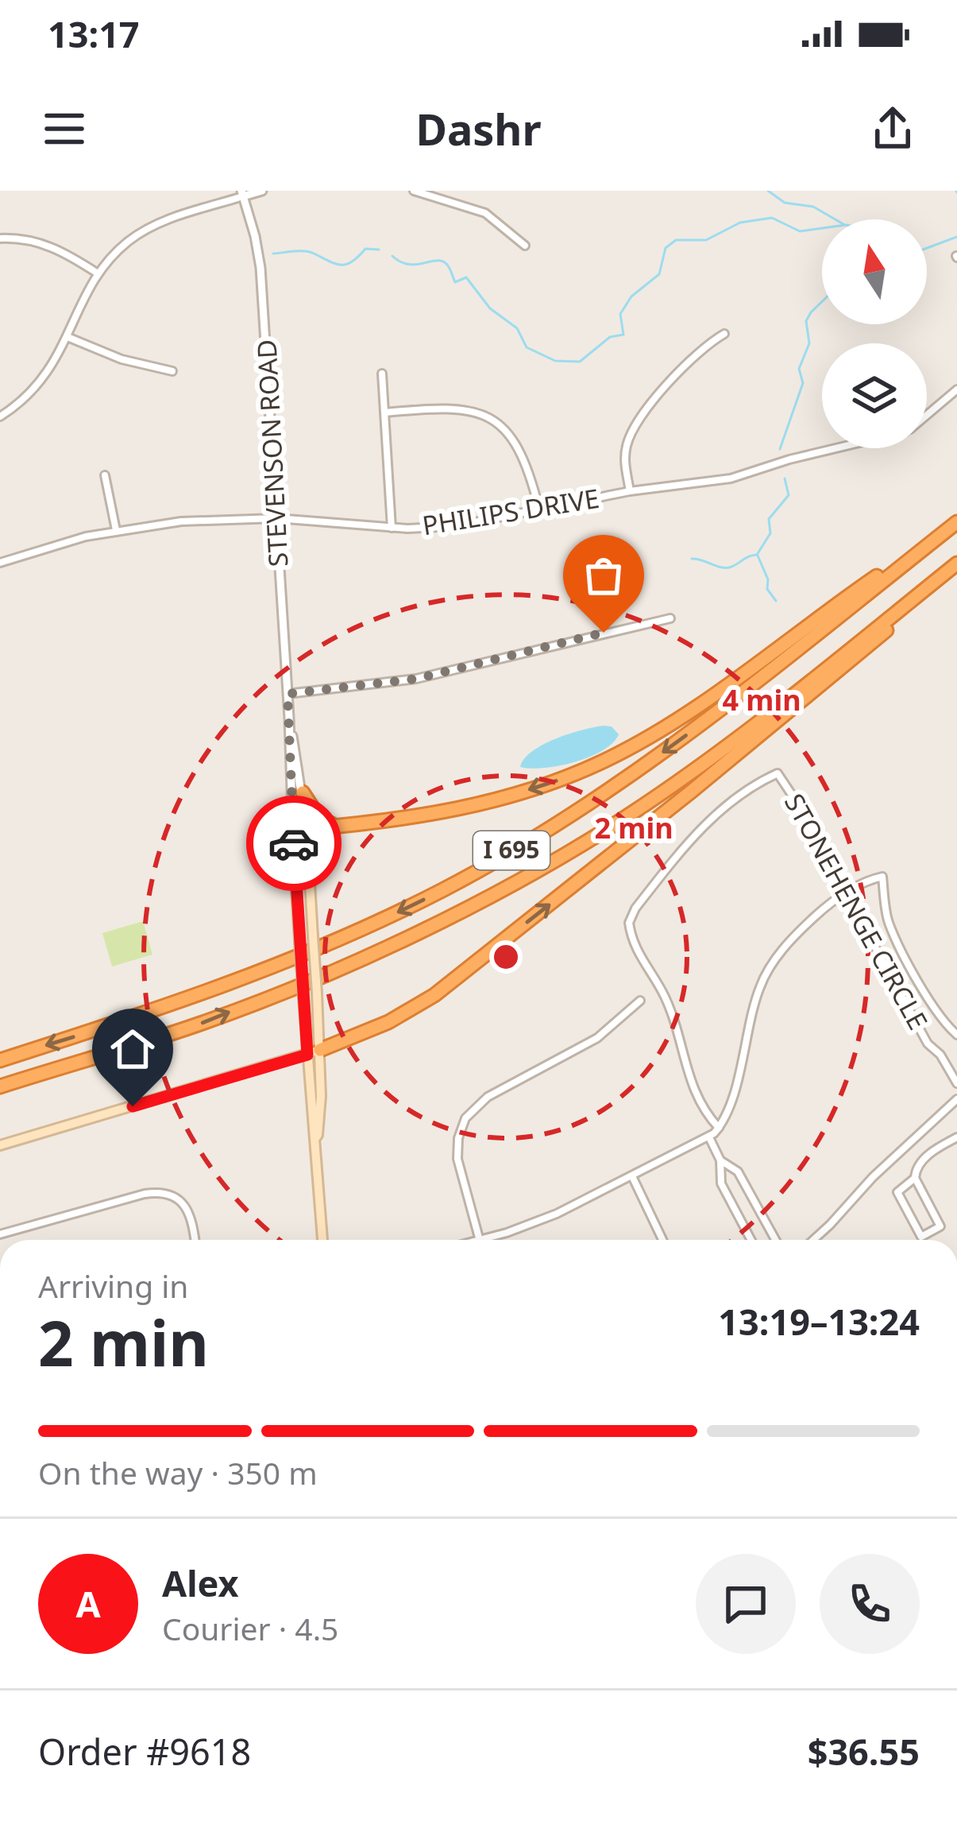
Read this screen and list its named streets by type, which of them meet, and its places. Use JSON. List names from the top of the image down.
{
  "streets": {
    "highway": ["I 695"],
    "main road": ["STEVENSON ROAD"],
    "street": ["PHILIPS DRIVE", "STONEHENGE CIRCLE"]
  },
  "crossings": [
    ["STEVENSON ROAD", "PHILIPS DRIVE"]
  ],
  "north": "top",
  "page": {
    "status": "13:17",
    "header": "Dashr",
    "heading": ["2 min", "Arriving in", "13:19–13:24"],
    "panel": [
      "Alex",
      "Courier · 4.5",
      "Order #9618",
      "$36.55"
    ],
    "bar": "On the way · 350 m",
    "round": "A"
  },
  "rings": ["4 min", "2 min"]
}
